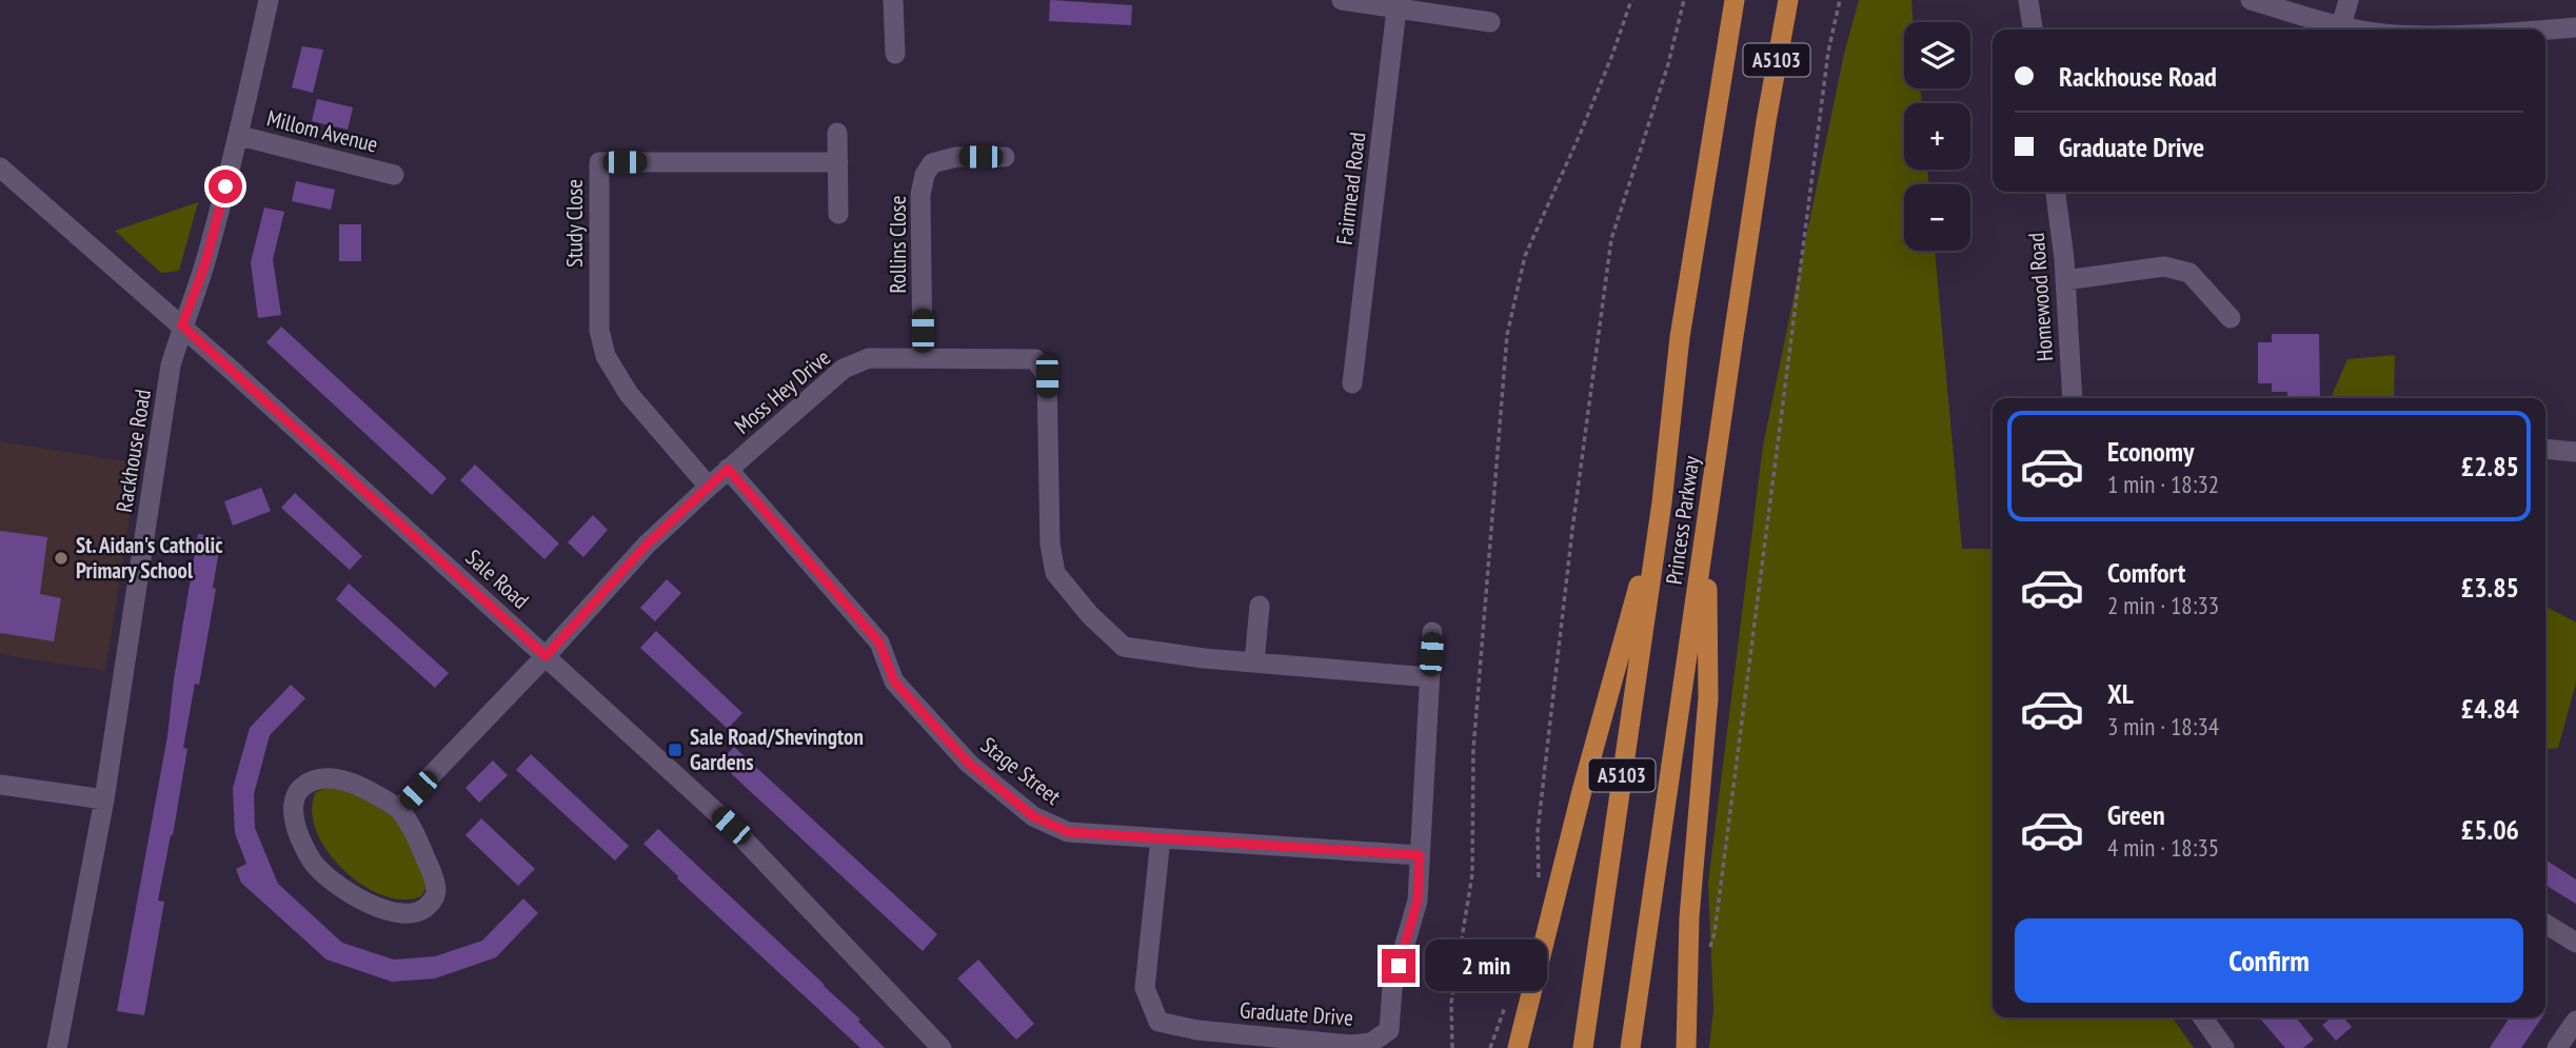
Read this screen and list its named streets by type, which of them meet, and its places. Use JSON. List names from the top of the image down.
{
  "streets": {
    "highway": ["A5103", "Princess Parkway"],
    "street": [
      "Millom Avenue",
      "Fairmead Road",
      "Study Close",
      "Rollins Close",
      "Homewood Road",
      "Moss Hey Drive",
      "Rackhouse Road",
      "Sale Road",
      "Stage Street",
      "Graduate Drive"
    ]
  },
  "crossings": [
    ["Millom Avenue", "Rackhouse Road"],
    ["Study Close", "Moss Hey Drive"],
    ["Rollins Close", "Moss Hey Drive"],
    ["Moss Hey Drive", "Sale Road"],
    ["Moss Hey Drive", "Stage Street"],
    ["Moss Hey Drive", "Graduate Drive"],
    ["Rackhouse Road", "Sale Road"],
    ["Stage Street", "Graduate Drive"]
  ],
  "places": {
    "other": ["St. Aidan's Catholic Primary School"],
    "transit": ["Sale Road/Shevington Gardens"]
  },
  "page": {
    "map_buttons": ["+", "−"],
    "banner": ["Rackhouse Road", "Graduate Drive"],
    "list": [
      {
        "name": "Economy",
        "note": "1 min · 18:32",
        "value": "£2.85"
      },
      {
        "name": "Comfort",
        "note": "2 min · 18:33",
        "value": "£3.85"
      },
      {
        "name": "XL",
        "note": "3 min · 18:34",
        "value": "£4.84"
      },
      {
        "name": "Green",
        "note": "4 min · 18:35",
        "value": "£5.06"
      }
    ],
    "buttons": "Confirm",
    "bubble": "2 min"
  }
}
